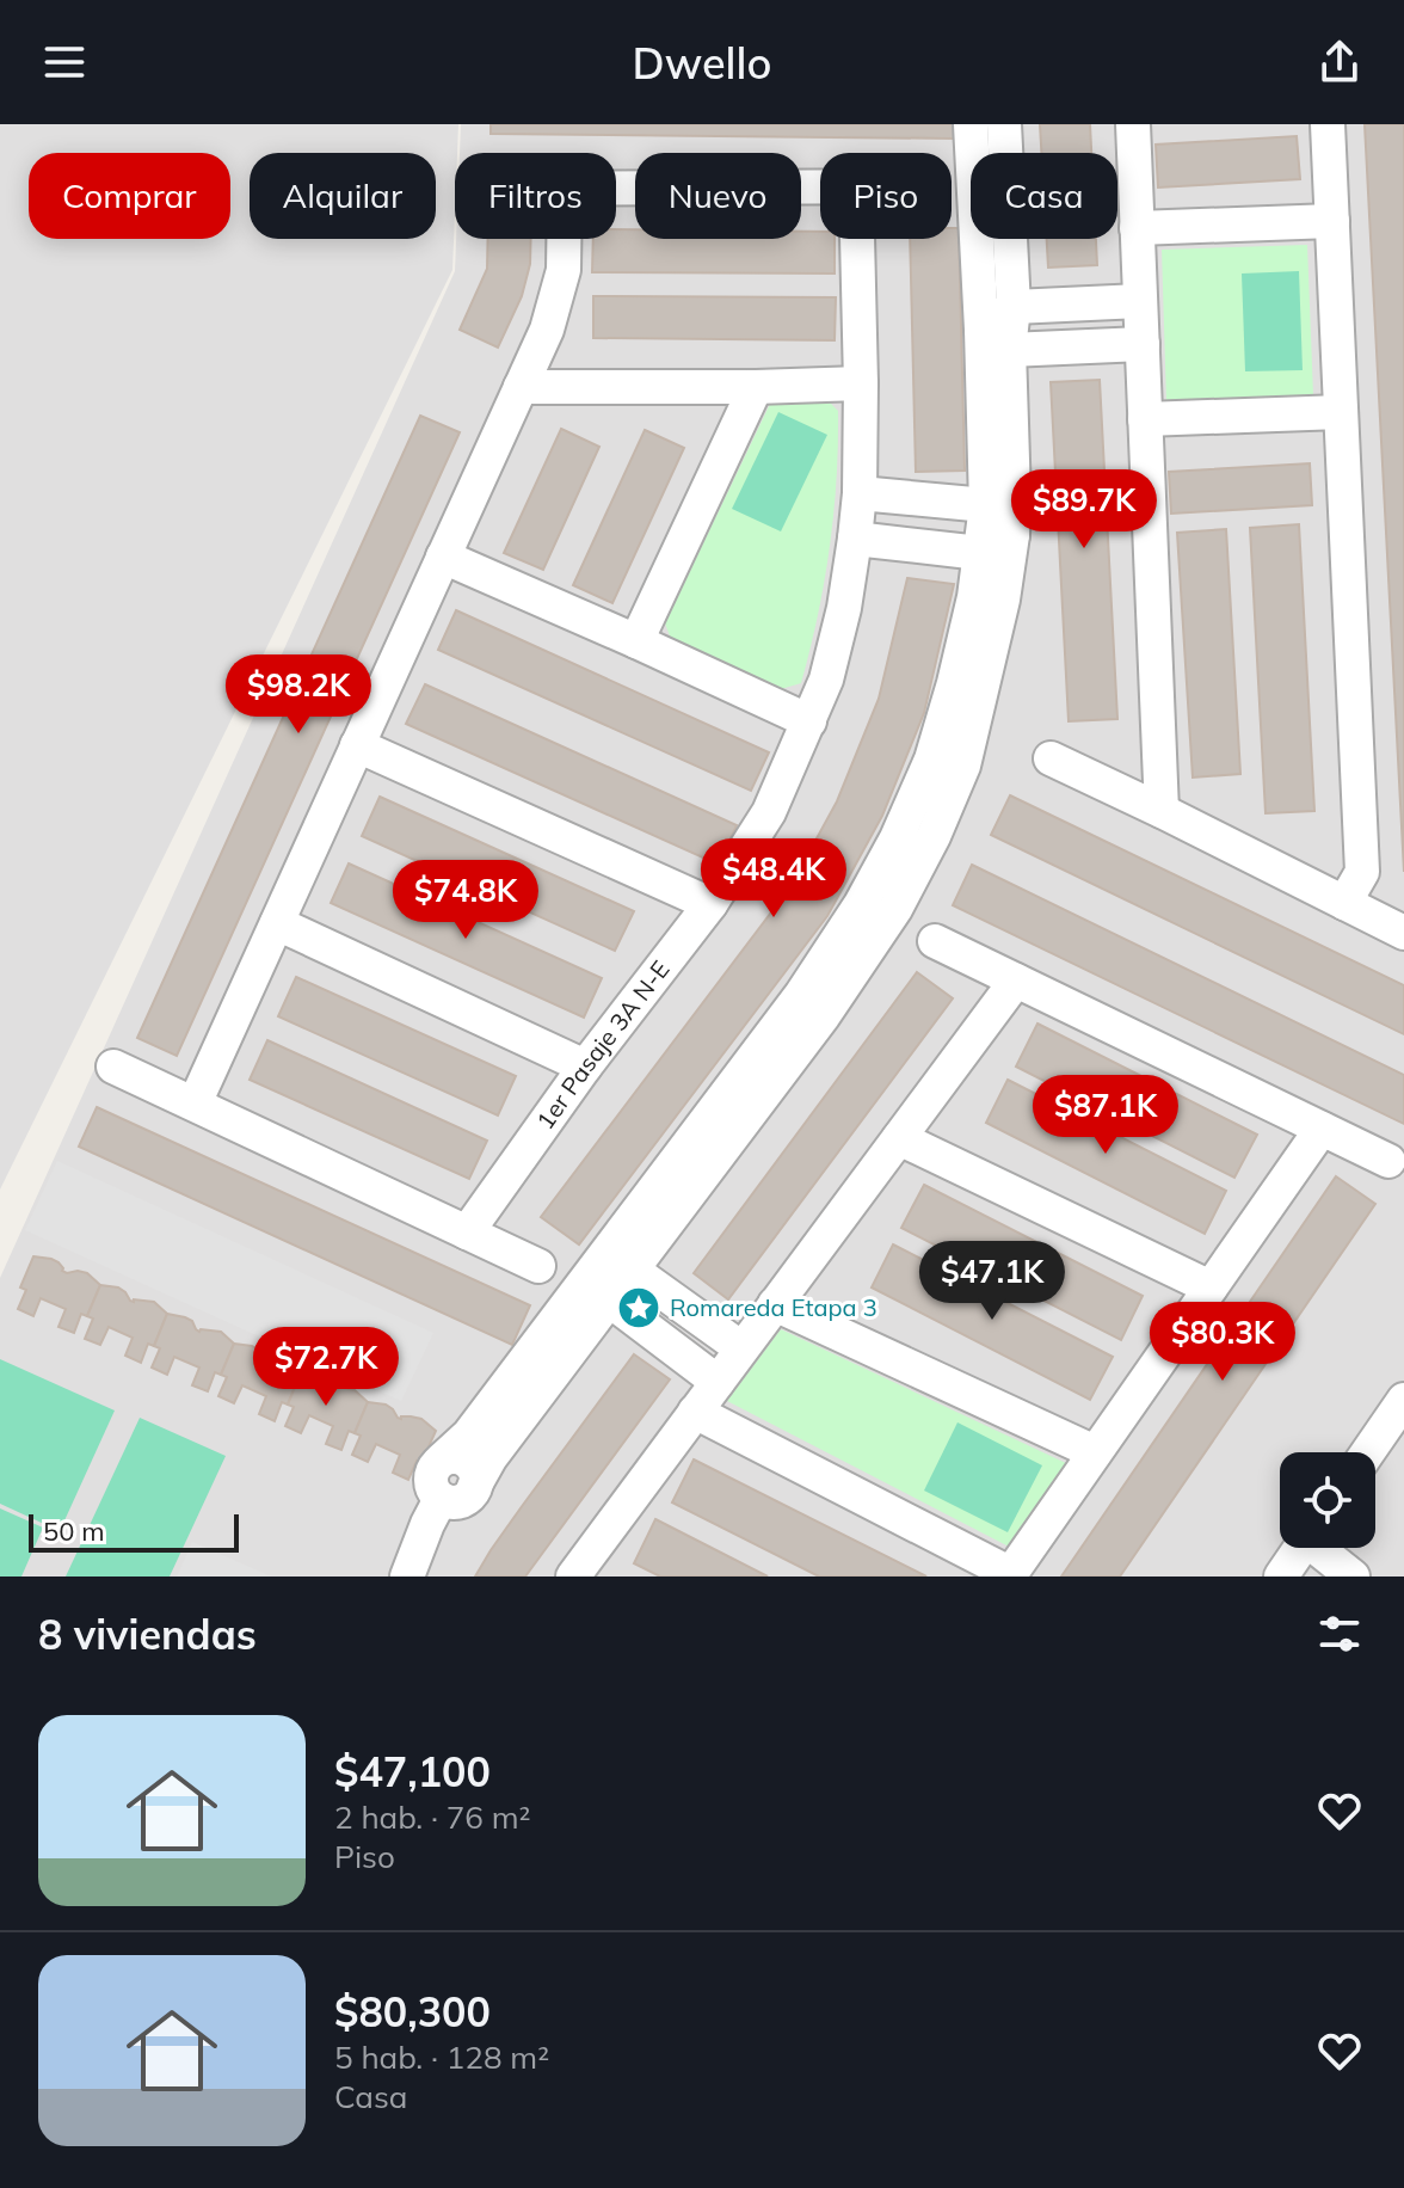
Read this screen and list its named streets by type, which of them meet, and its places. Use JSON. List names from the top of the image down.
{
  "streets": {
    "street": ["1er Pasaje 3A N-E"]
  },
  "places": {
    "place": ["Romareda Etapa 3"]
  },
  "scale_bar": "50 m",
  "page": {
    "header": "Dwello",
    "chip": [
      "Comprar",
      "Alquilar",
      "Filtros",
      "Nuevo",
      "Piso",
      "Casa"
    ],
    "price": [
      "$89.7K",
      "$98.2K",
      "$48.4K",
      "$74.8K",
      "$87.1K",
      "$47.1K",
      "$80.3K",
      "$72.7K"
    ],
    "scale": "50 m",
    "heading": "8 viviendas",
    "list": [
      {
        "name": "$47,100",
        "note": "2 hab. · 76 m² · Piso"
      },
      {
        "name": "$80,300",
        "note": "5 hab. · 128 m² · Casa"
      }
    ]
  }
}
